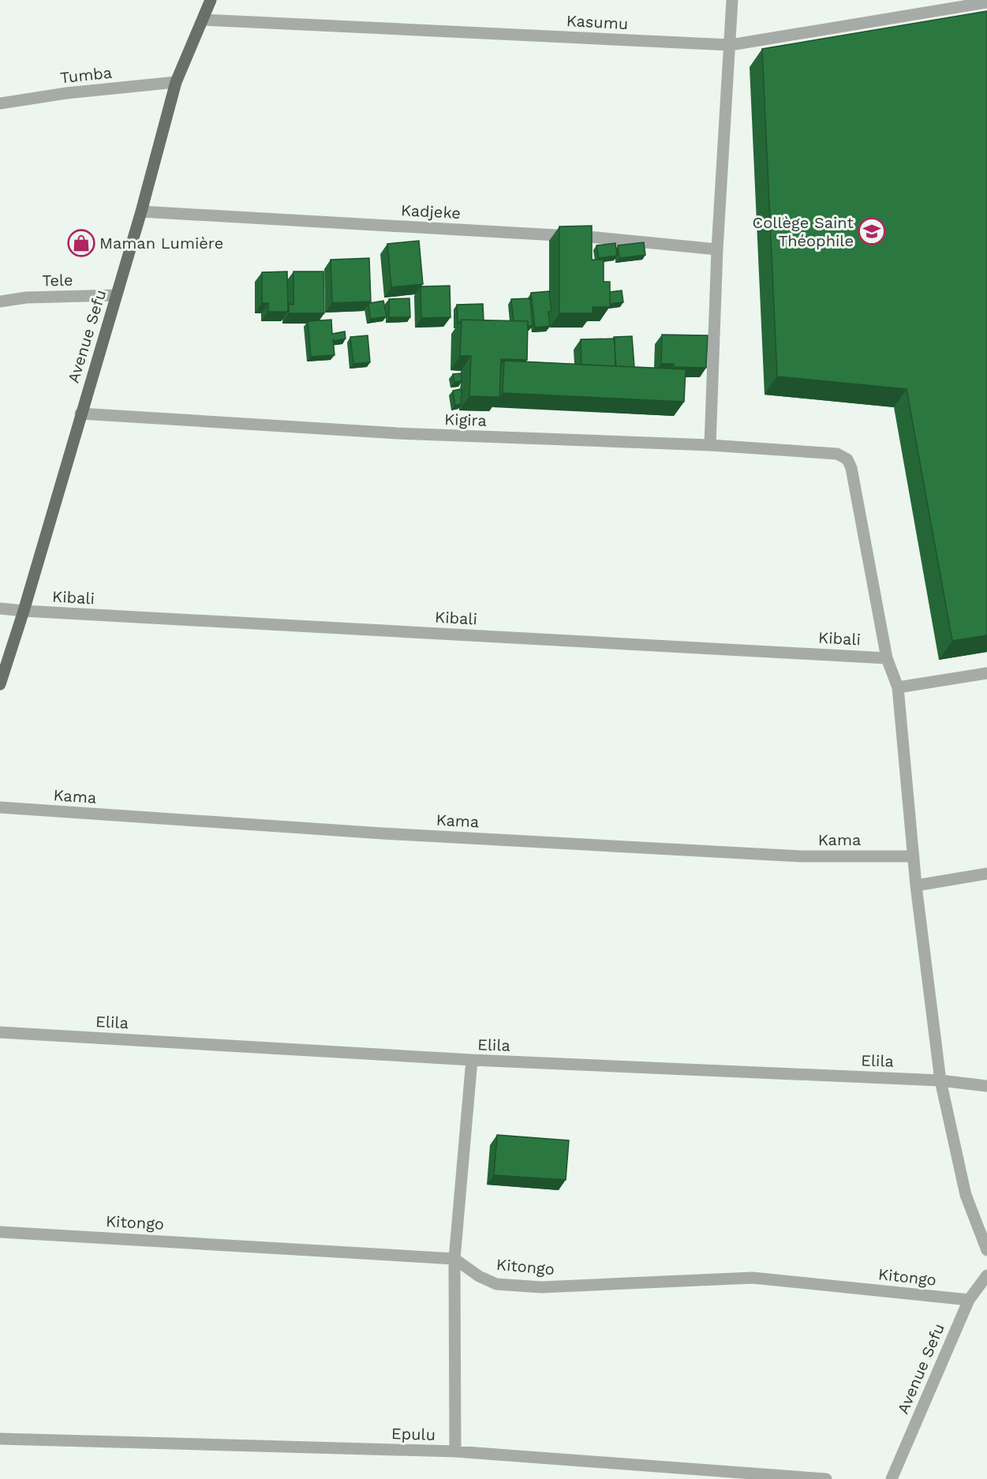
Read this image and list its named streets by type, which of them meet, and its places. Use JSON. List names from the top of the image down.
{
  "streets": {
    "main road": ["Avenue Sefu"],
    "street": [
      "Kasumu",
      "Tumba",
      "Kadjeke",
      "Tele",
      "Kigira",
      "Kibali",
      "Kama",
      "Elila",
      "Kitongo",
      "Epulu"
    ]
  },
  "crossings": [
    ["Kasumu", "Avenue Sefu"],
    ["Tumba", "Avenue Sefu"],
    ["Kadjeke", "Avenue Sefu"],
    ["Tele", "Avenue Sefu"],
    ["Avenue Sefu", "Kigira"],
    ["Avenue Sefu", "Kibali"],
    ["Avenue Sefu", "Kitongo"],
    ["Kigira", "Kibali"]
  ],
  "places": {
    "school or university": ["Collège Saint Théophile"],
    "shop": ["Maman Lumière"]
  }
}
